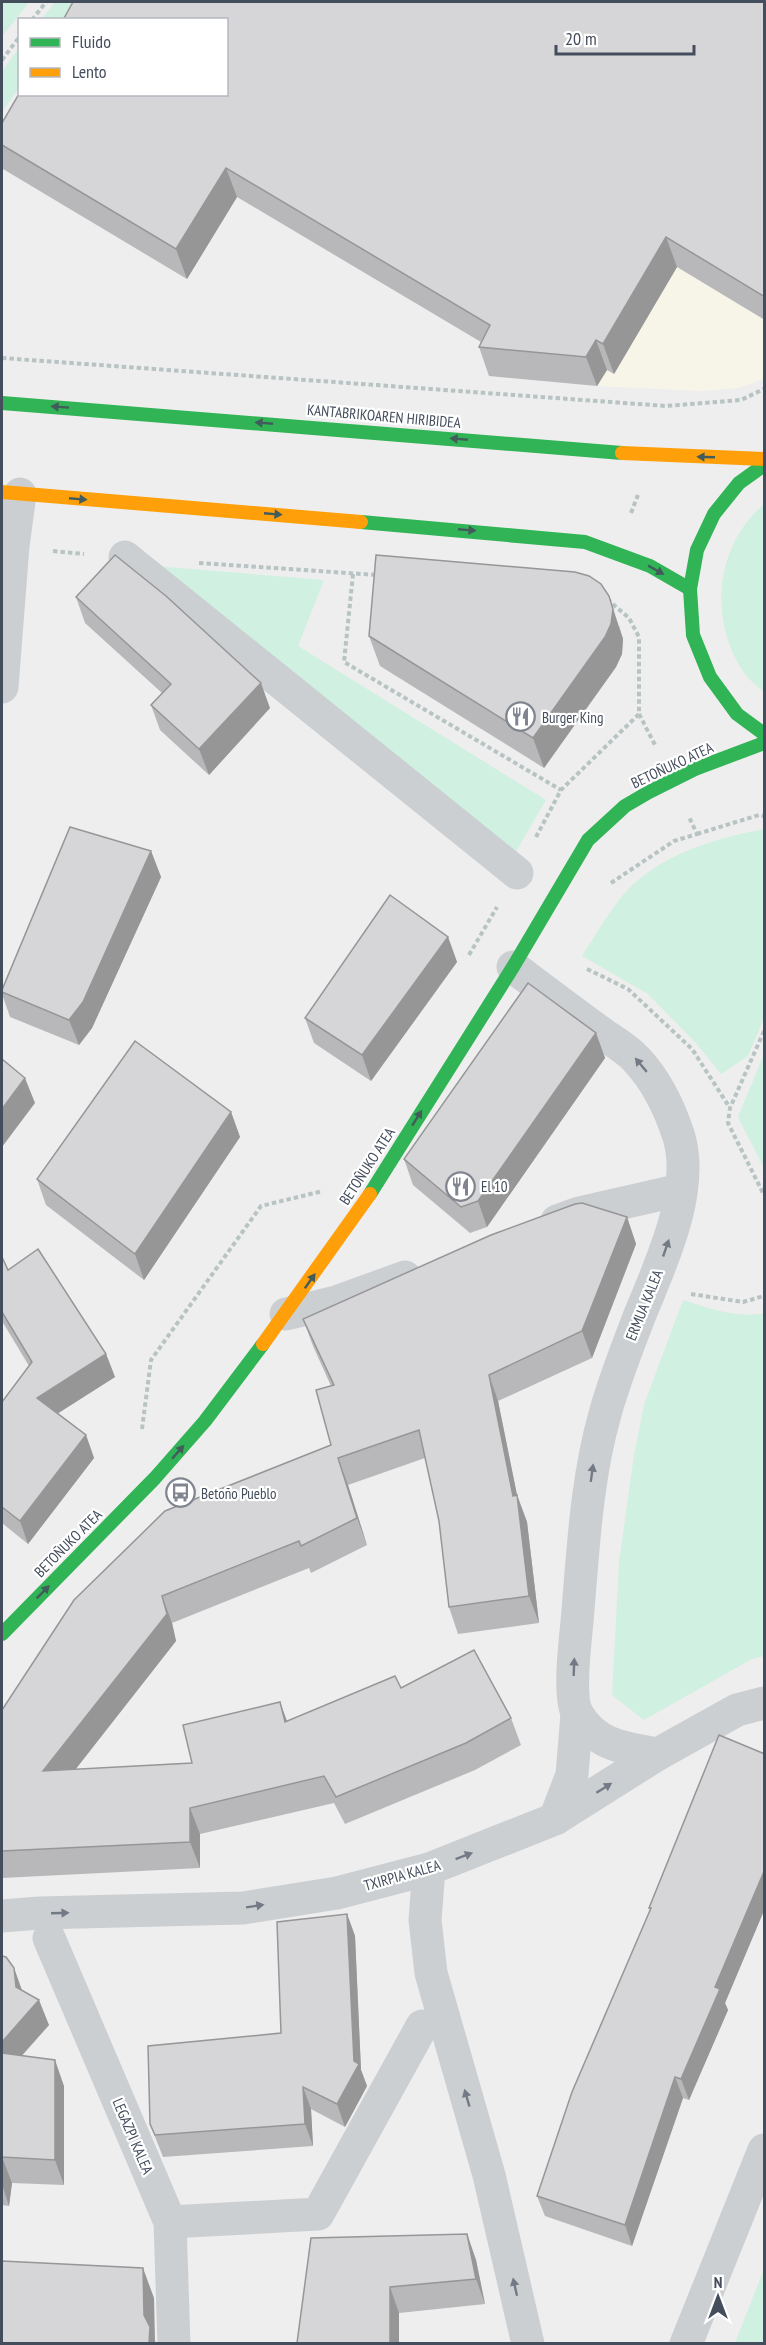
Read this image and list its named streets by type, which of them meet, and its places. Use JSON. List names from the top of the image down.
{
  "streets": {
    "main road": ["KANTABRIKOAREN HIRIBIDEA", "BETOÑUKO ATEA"],
    "street": ["ERMUA KALEA", "TXIRPIA KALEA", "LEGAZPI KALEA"]
  },
  "crossings": [
    ["BETOÑUKO ATEA", "ERMUA KALEA"],
    ["ERMUA KALEA", "TXIRPIA KALEA"]
  ],
  "one_way": ["BETOÑUKO ATEA", "ERMUA KALEA", "TXIRPIA KALEA"],
  "places": {
    "restaurant": ["Burger King", "El 10"],
    "bus stop": ["Betoño Pueblo"]
  },
  "legend": ["Fluido", "Lento"],
  "scale_bar": "20 m",
  "north": "top"
}
